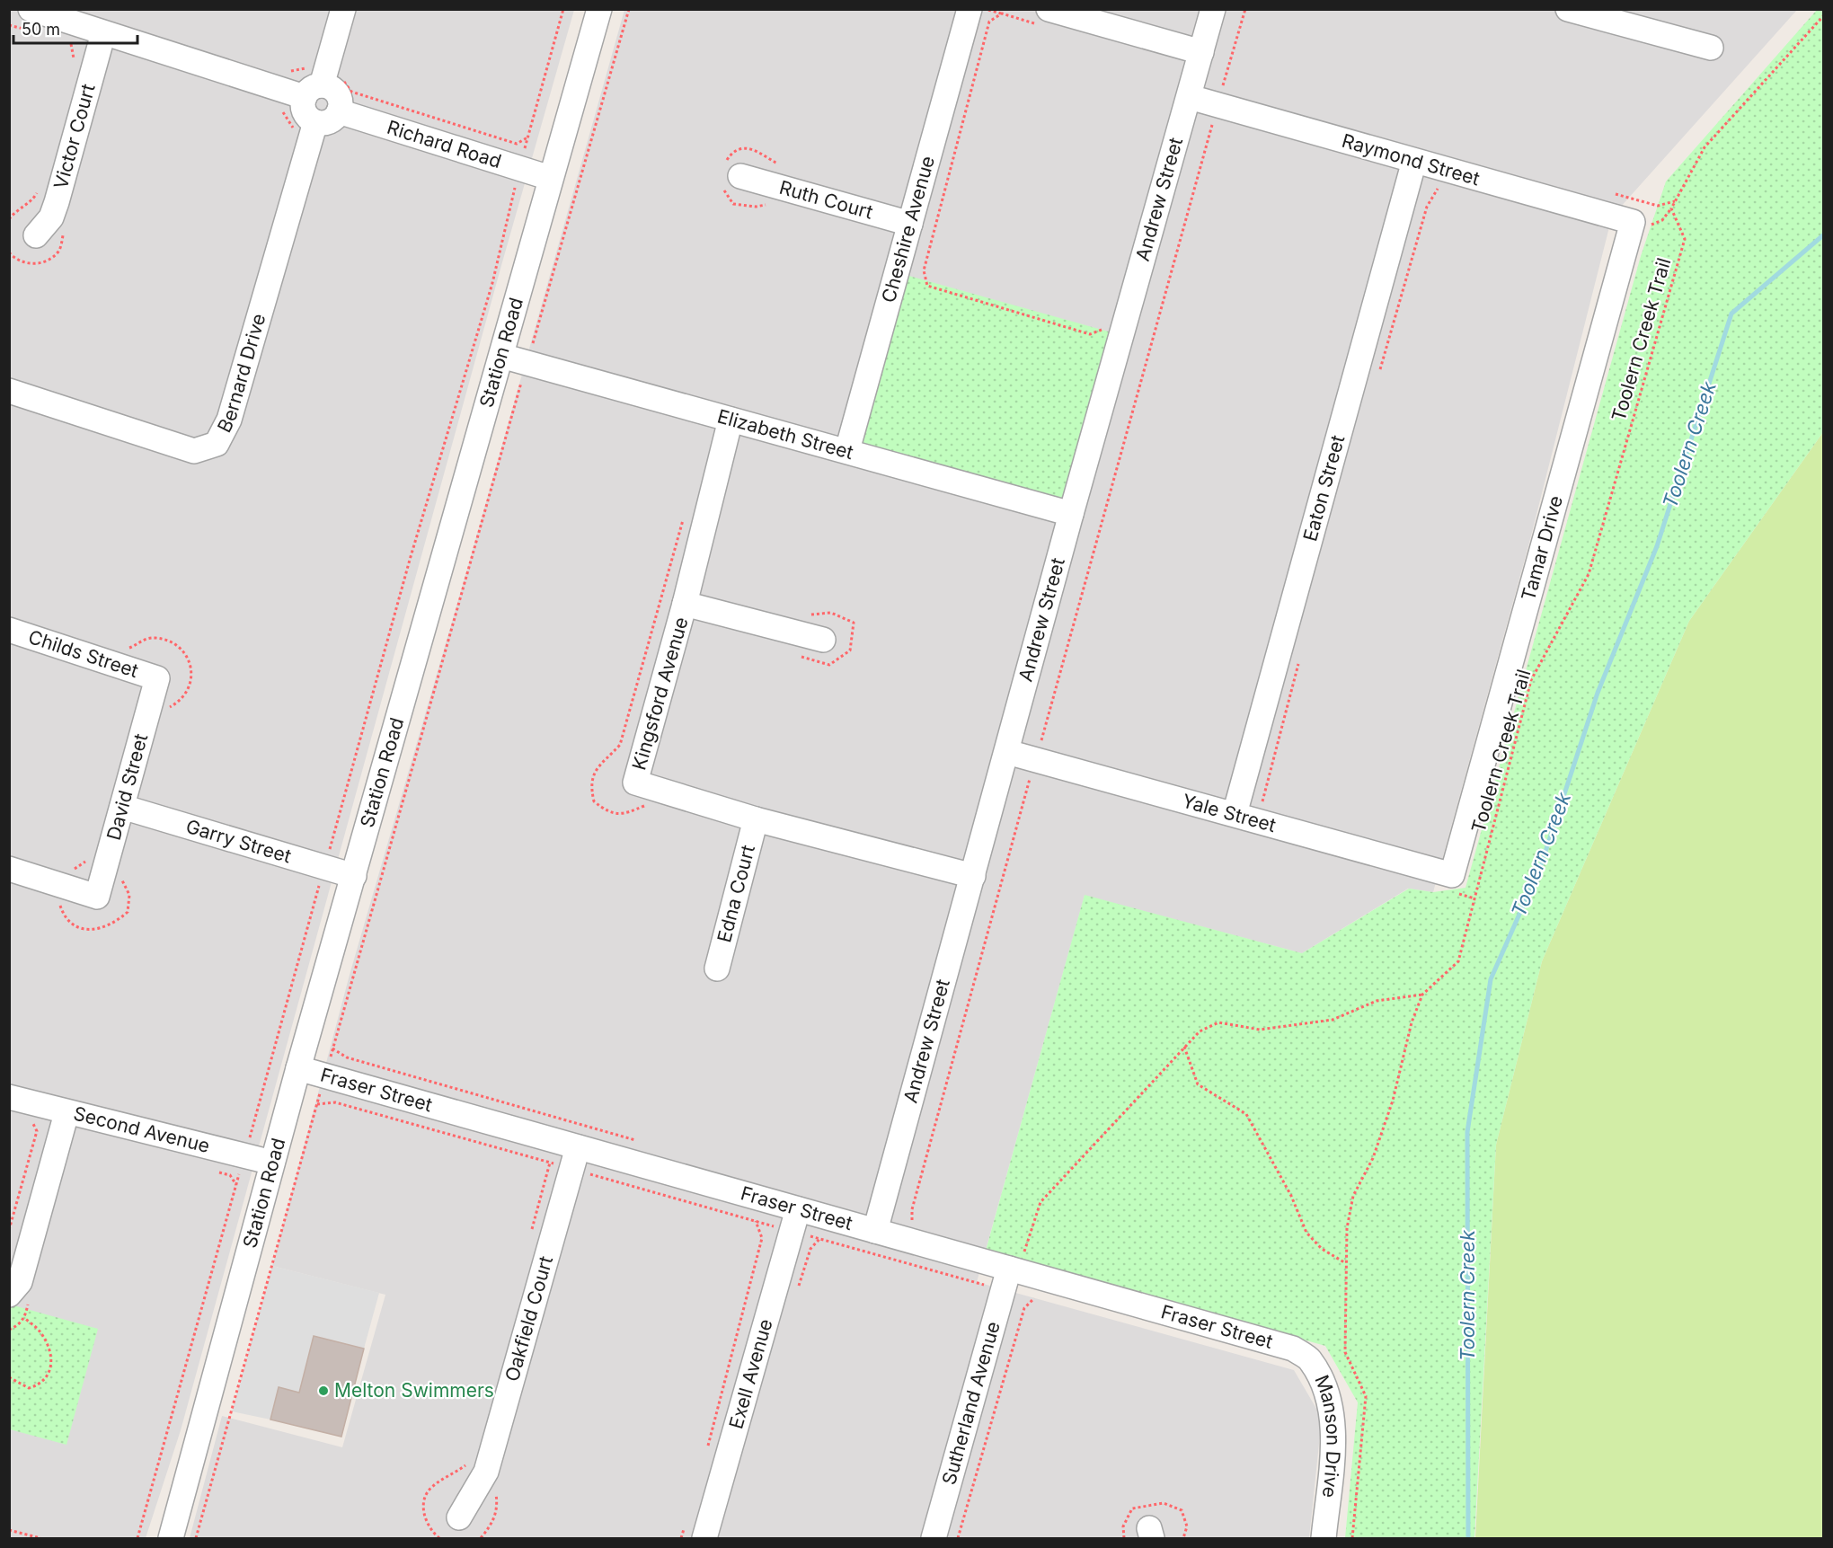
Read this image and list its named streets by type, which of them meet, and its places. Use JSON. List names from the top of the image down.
{
  "streets": {
    "street": [
      "Victor Court",
      "Richard Road",
      "Raymond Street",
      "Andrew Street",
      "Ruth Court",
      "Cheshire Avenue",
      "Station Road",
      "Bernard Drive",
      "Elizabeth Street",
      "Eaton Street",
      "Tamar Drive",
      "Childs Street",
      "Kingsford Avenue",
      "David Street",
      "Yale Street",
      "Garry Street",
      "Edna Court",
      "Fraser Street",
      "Second Avenue",
      "Oakfield Court",
      "Exell Avenue",
      "Sutherland Avenue",
      "Manson Drive"
    ],
    "path": ["Toolern Creek Trail"]
  },
  "crossings": [
    ["Richard Road", "Station Road"],
    ["Raymond Street", "Andrew Street"],
    ["Raymond Street", "Eaton Street"],
    ["Raymond Street", "Tamar Drive"],
    ["Andrew Street", "Elizabeth Street"],
    ["Andrew Street", "Kingsford Avenue"],
    ["Andrew Street", "Yale Street"],
    ["Andrew Street", "Fraser Street"],
    ["Ruth Court", "Cheshire Avenue"],
    ["Cheshire Avenue", "Elizabeth Street"],
    ["Station Road", "Elizabeth Street"],
    ["Station Road", "Garry Street"],
    ["Station Road", "Fraser Street"],
    ["Station Road", "Second Avenue"],
    ["Elizabeth Street", "Kingsford Avenue"],
    ["Eaton Street", "Yale Street"],
    ["Tamar Drive", "Yale Street"],
    ["Childs Street", "David Street"],
    ["Kingsford Avenue", "Edna Court"],
    ["David Street", "Garry Street"],
    ["Fraser Street", "Oakfield Court"],
    ["Fraser Street", "Exell Avenue"],
    ["Fraser Street", "Sutherland Avenue"],
    ["Fraser Street", "Manson Drive"]
  ],
  "water": ["Toolern Creek"],
  "places": ["Melton Swimmers"],
  "scale_bar": "50 m"
}
